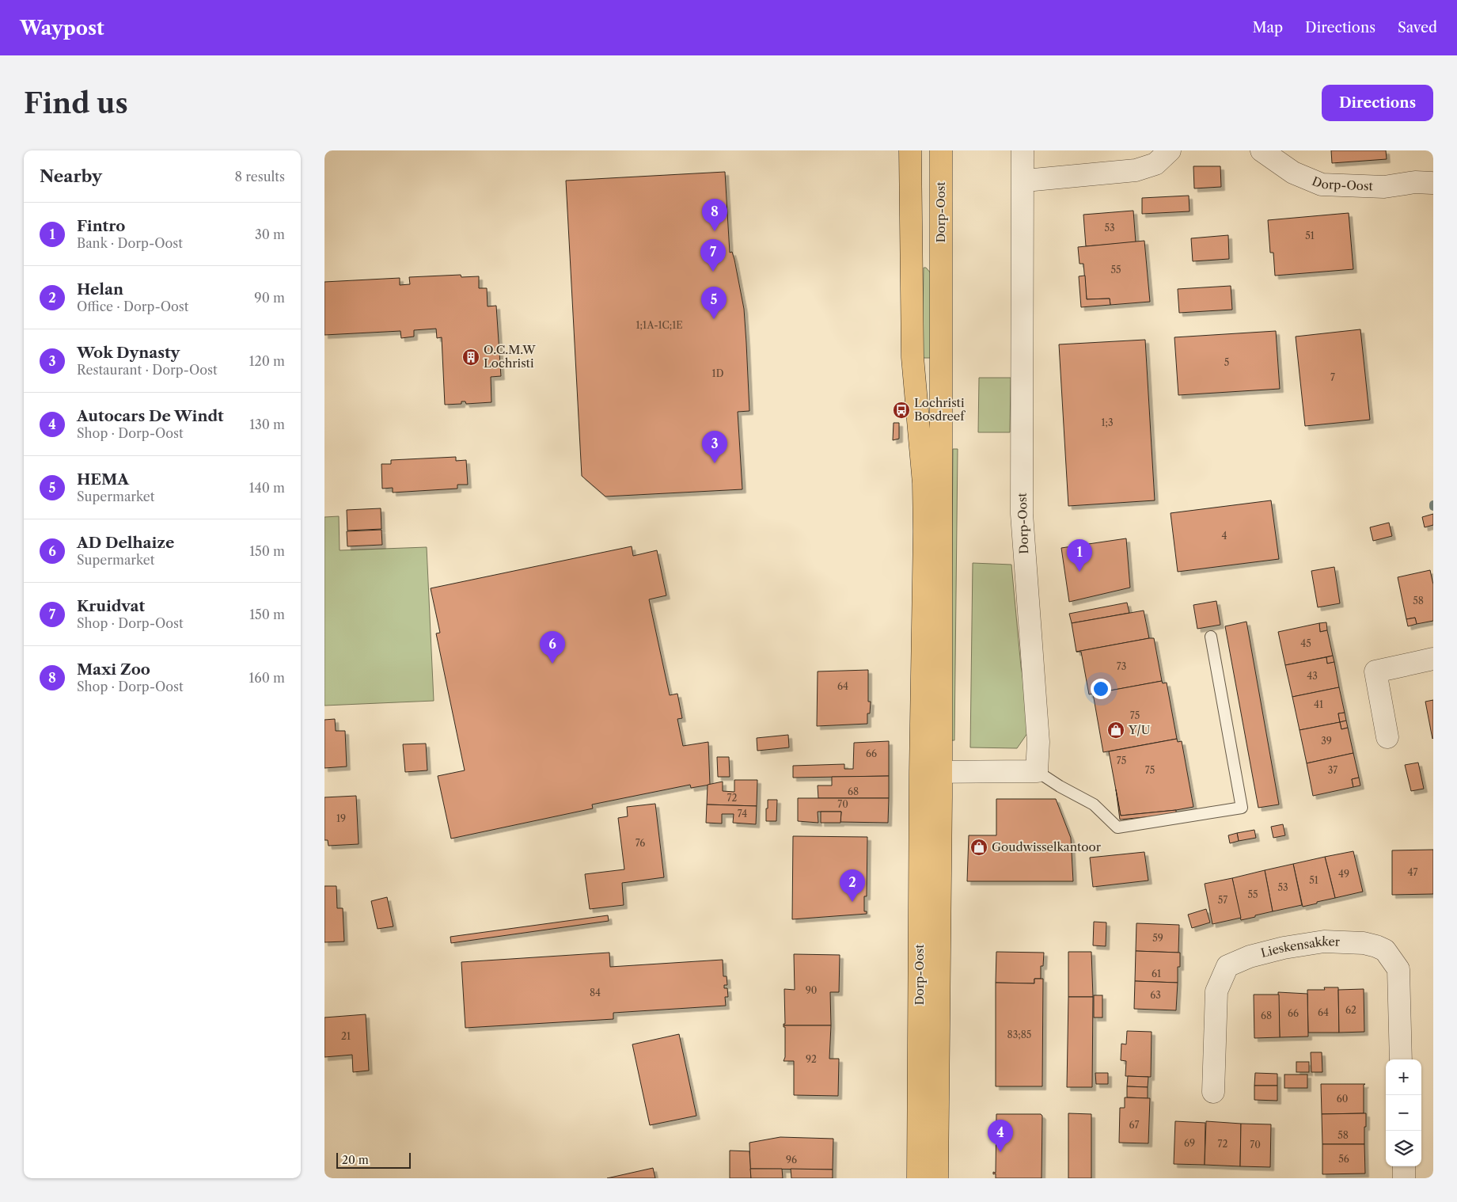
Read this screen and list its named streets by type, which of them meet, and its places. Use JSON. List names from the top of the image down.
{
  "streets": {
    "main road": ["Dorp-Oost"],
    "street": ["Lieskensakker"]
  },
  "places": {
    "building": ["O.C.M.W Lochristi"],
    "bus stop": ["Lochristi Bosdreef"],
    "shop": ["Y/U", "Goudwisselkantoor"]
  },
  "house_numbers": [
    "53",
    "51",
    "55",
    "1;1A-1C;1E",
    "5",
    "1D",
    "7",
    "1;3",
    "4",
    "58",
    "45",
    "73",
    "43",
    "64",
    "41",
    "75",
    "39",
    "66",
    "75",
    "75",
    "37",
    "68",
    "72",
    "70",
    "74",
    "19",
    "76",
    "47",
    "49",
    "51",
    "53",
    "55",
    "57",
    "59",
    "61",
    "90",
    "84",
    "63",
    "62",
    "64",
    "66",
    "68",
    "83;85",
    "21",
    "92",
    "60",
    "67",
    "58",
    "69",
    "72",
    "70",
    "56",
    "96"
  ],
  "scale_bar": "20 m",
  "page": {
    "header": "Waypost",
    "nav": ["Map", "Directions", "Saved"],
    "buttons": "Directions",
    "title": "Find us",
    "heading": ["Nearby", "8 results"],
    "pins": [
      "8",
      "7",
      "5",
      "3",
      "1",
      "6",
      "2",
      "4"
    ],
    "list": [
      {
        "mark": "1",
        "name": "Fintro",
        "note": "Bank · Dorp-Oost",
        "value": "30 m"
      },
      {
        "mark": "2",
        "name": "Helan",
        "note": "Office · Dorp-Oost",
        "value": "90 m"
      },
      {
        "mark": "3",
        "name": "Wok Dynasty",
        "note": "Restaurant · Dorp-Oost",
        "value": "120 m"
      },
      {
        "mark": "4",
        "name": "Autocars De Windt",
        "note": "Shop · Dorp-Oost",
        "value": "130 m"
      },
      {
        "mark": "5",
        "name": "HEMA",
        "note": "Supermarket",
        "value": "140 m"
      },
      {
        "mark": "6",
        "name": "AD Delhaize",
        "note": "Supermarket",
        "value": "150 m"
      },
      {
        "mark": "7",
        "name": "Kruidvat",
        "note": "Shop · Dorp-Oost",
        "value": "150 m"
      },
      {
        "mark": "8",
        "name": "Maxi Zoo",
        "note": "Shop · Dorp-Oost",
        "value": "160 m"
      }
    ],
    "map_buttons": ["+", "−"],
    "scale": "20 m"
  }
}
